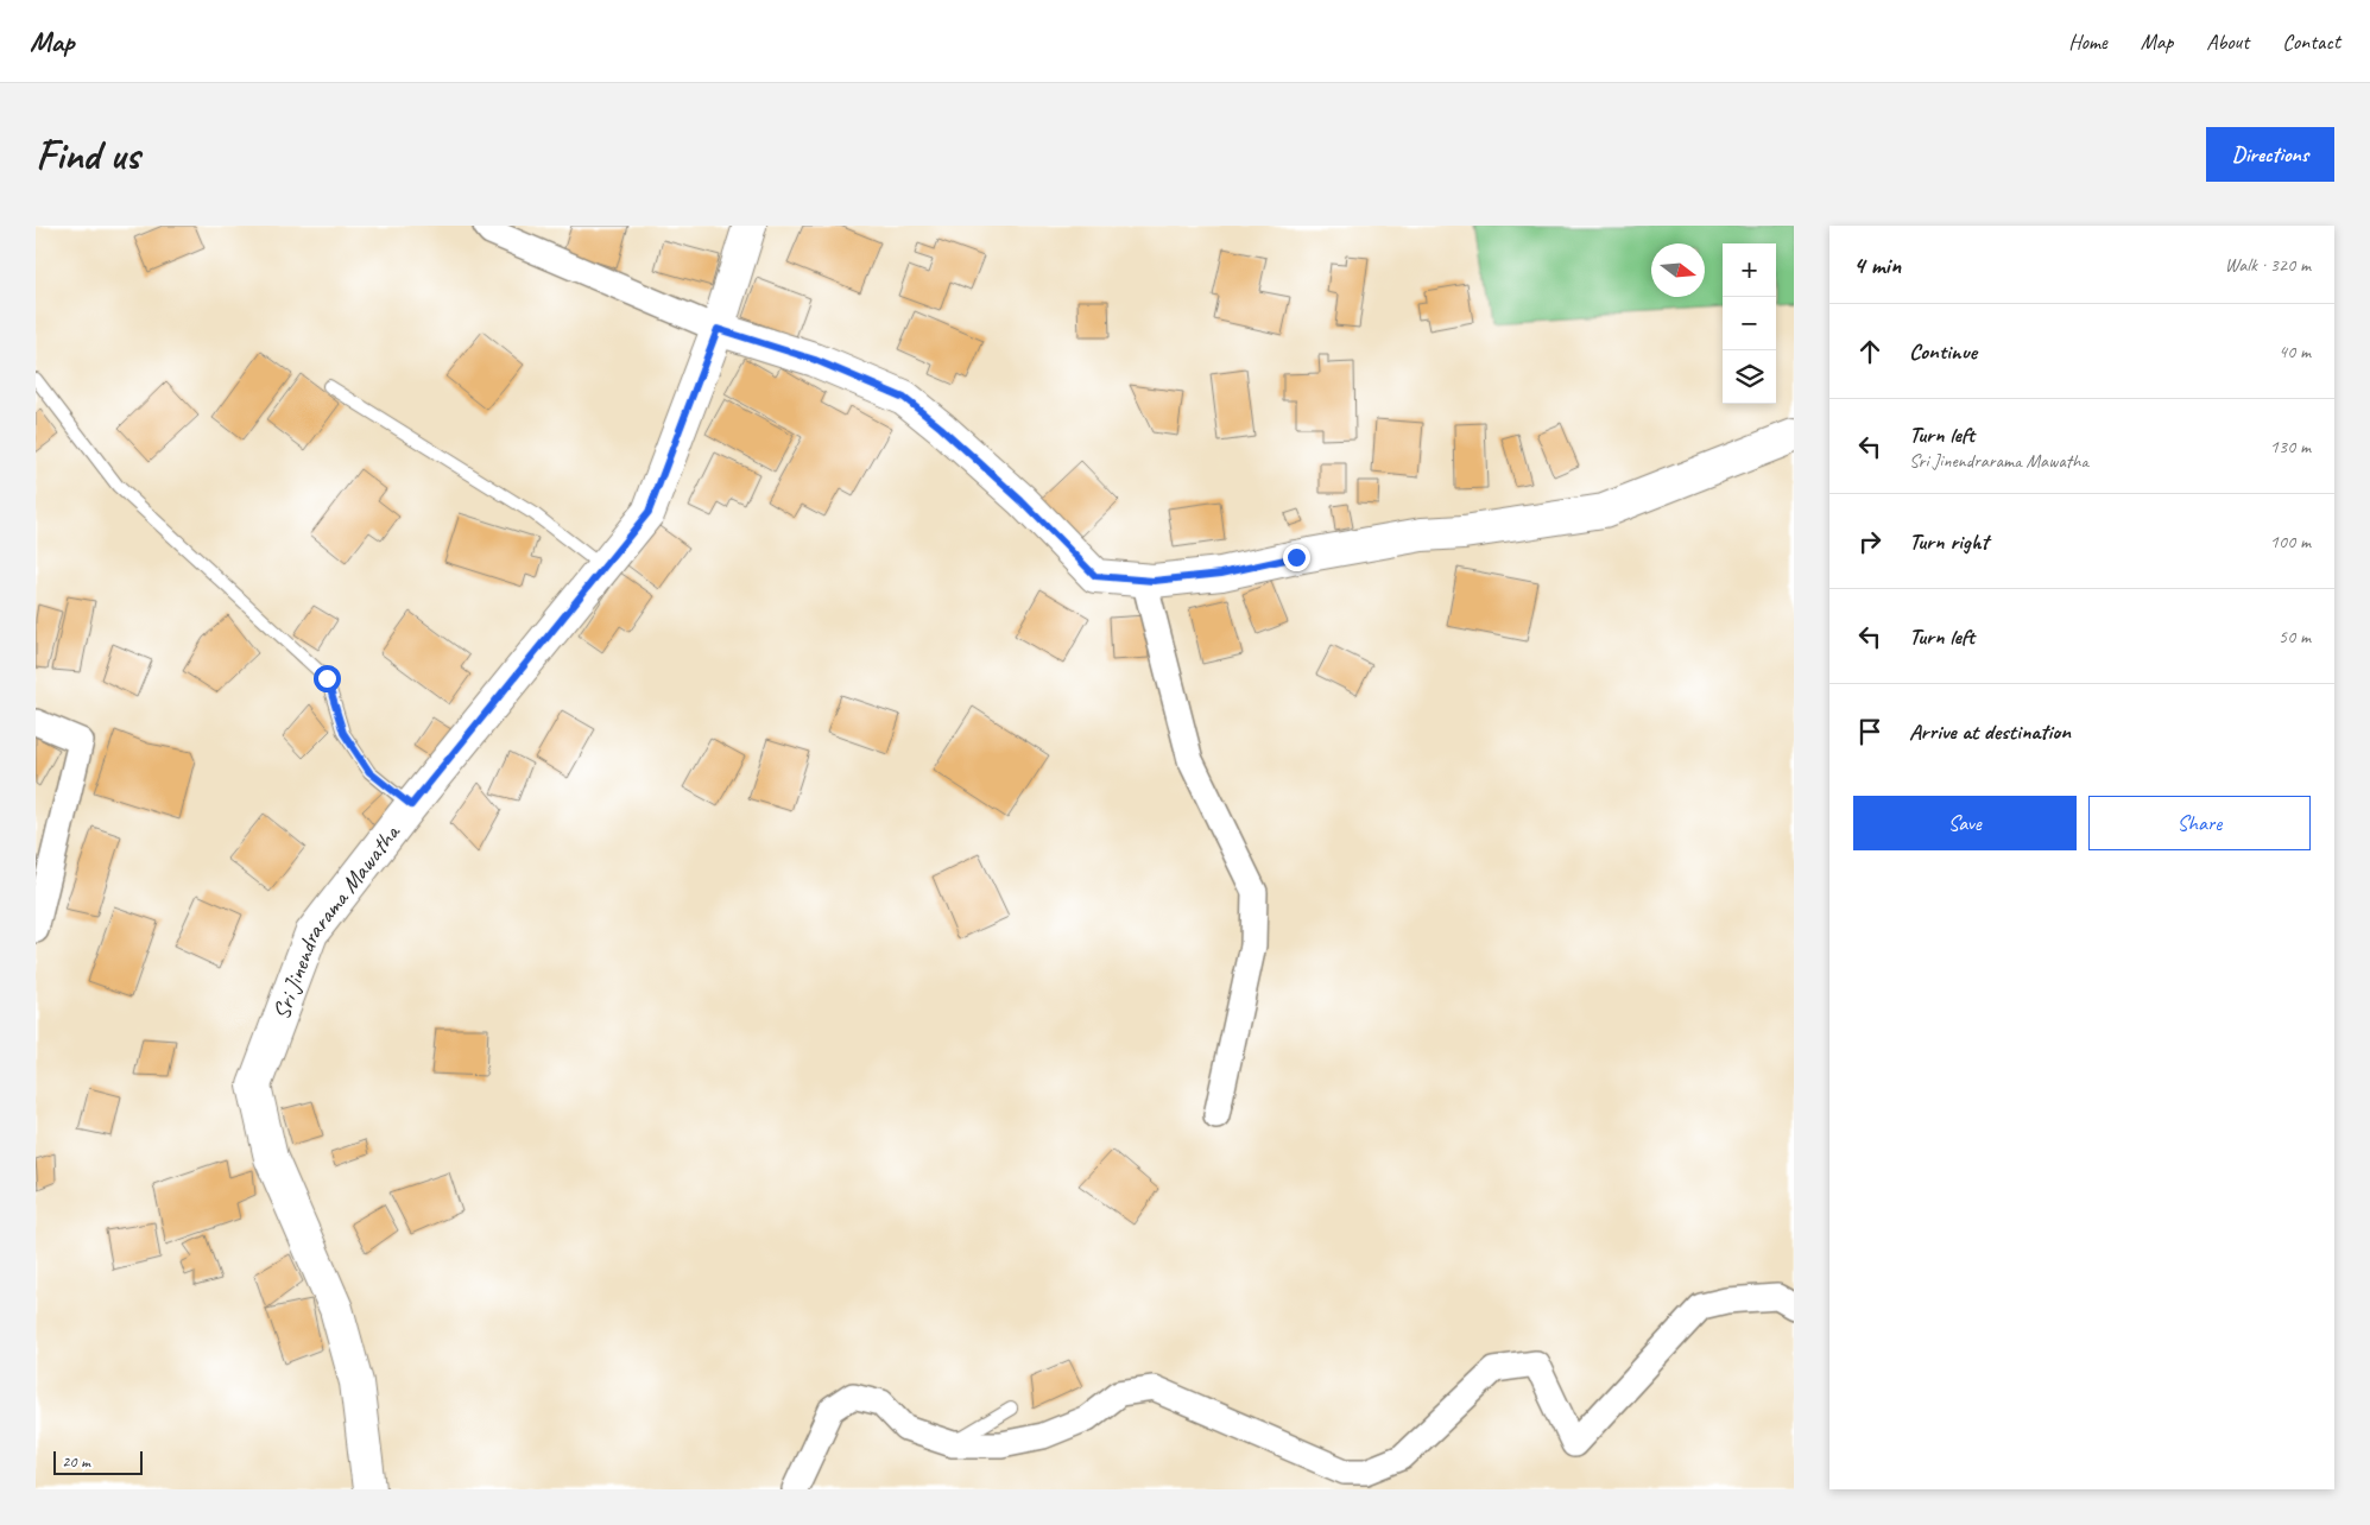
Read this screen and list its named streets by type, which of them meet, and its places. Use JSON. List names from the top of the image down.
{
  "streets": {
    "main road": ["Sri Jinendrarama Mawatha"]
  },
  "scale_bar": "20 m",
  "north": "right",
  "page": {
    "header": "Map",
    "nav": [
      "Home",
      "Map",
      "About",
      "Contact"
    ],
    "buttons": [
      "Directions",
      ["Save", "Share"]
    ],
    "title": "Find us",
    "heading": ["4 min", "Walk · 320 m"],
    "map_buttons": ["+", "−"],
    "list": [
      ["Continue", "40 m"],
      ["Turn left", "Sri Jinendrarama Mawatha", "130 m"],
      ["Turn right", "100 m"],
      ["Turn left", "50 m"],
      "Arrive at destination"
    ],
    "scale": "20 m"
  }
}
